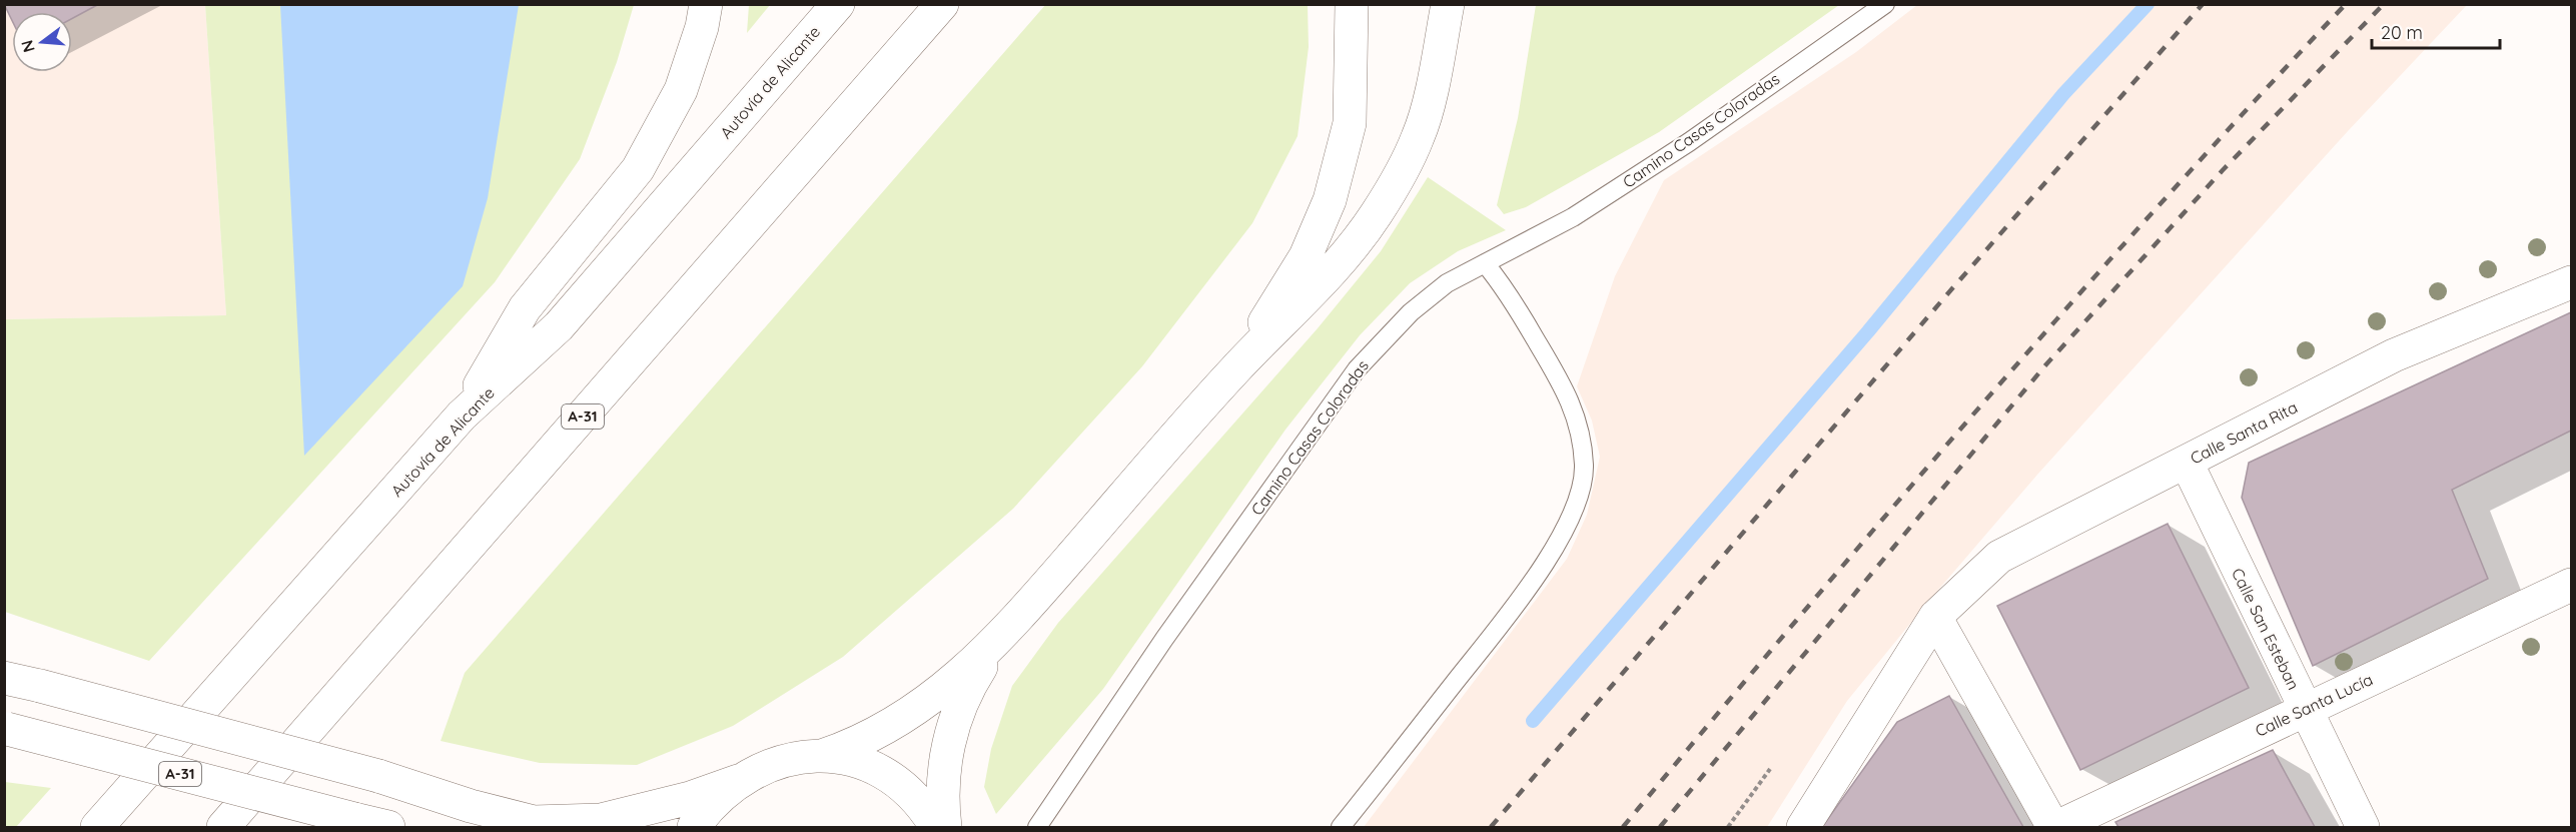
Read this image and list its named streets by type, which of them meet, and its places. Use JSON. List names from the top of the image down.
{
  "streets": {
    "main road": [
      "Autovía de Alicante",
      "A-31",
      "Calle Santa Rita",
      "Calle San Esteban",
      "Calle Santa Lucía"
    ],
    "lane": ["Camino Casas Coloradas"]
  },
  "crossings": [
    ["Calle Santa Rita", "Calle San Esteban"],
    ["Calle San Esteban", "Calle Santa Lucía"]
  ],
  "scale_bar": "20 m",
  "north": "left"
}
